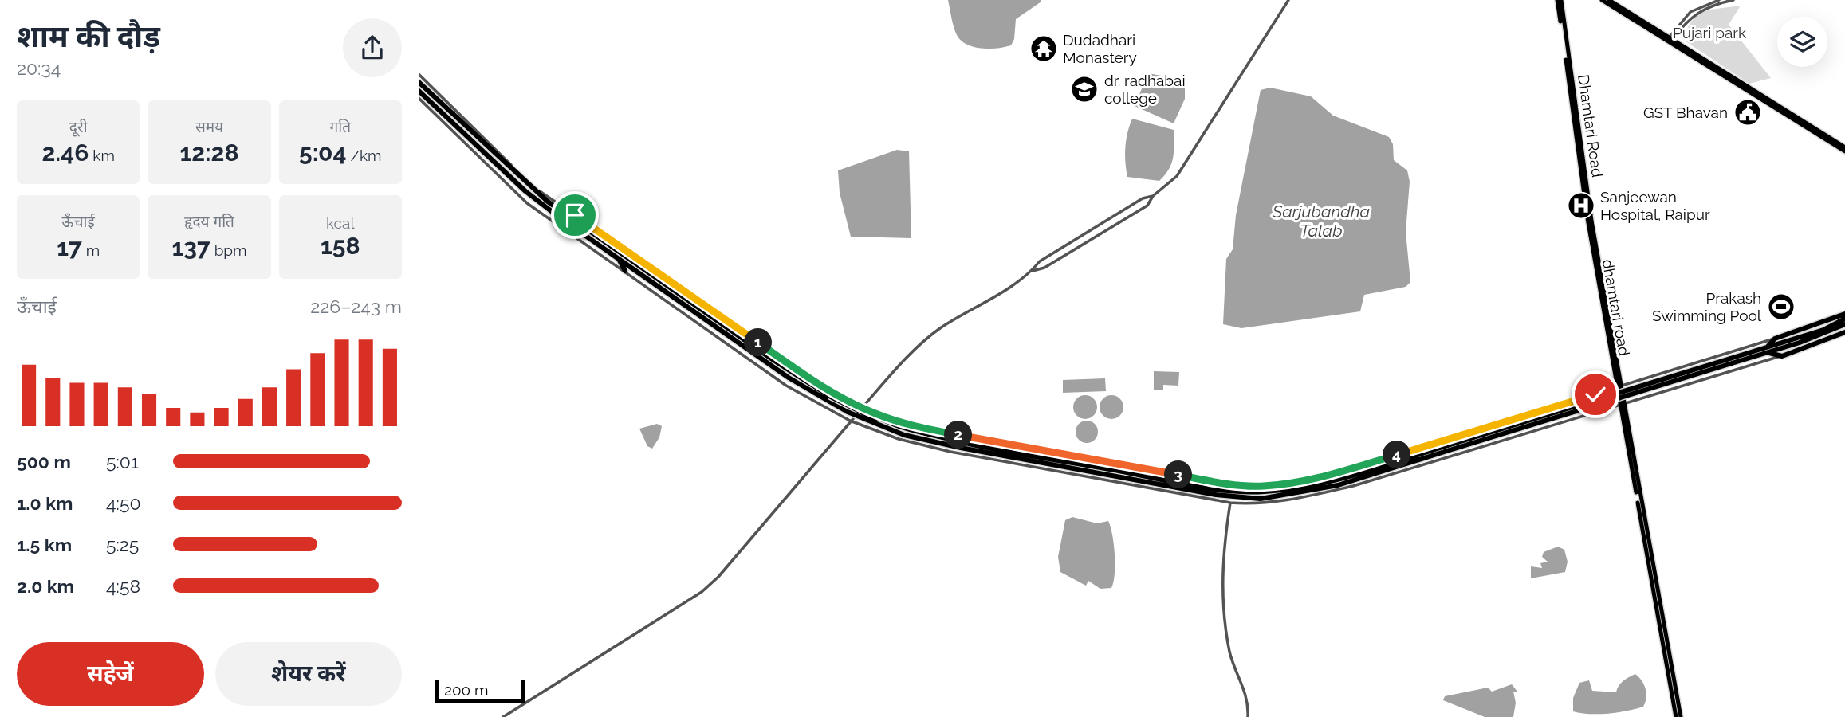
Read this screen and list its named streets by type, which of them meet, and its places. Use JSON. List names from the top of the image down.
{
  "streets": {
    "main road": ["Dhamtari Road"]
  },
  "water": ["Sarjubandha Talab"],
  "parks": ["Pujari park"],
  "places": {
    "temple": ["Dudadhari Monastery"],
    "school or university": ["dr. radhabai college"],
    "public building": ["GST Bhavan"],
    "hospital": ["Sanjeewan Hospital, Raipur"],
    "sports": ["Prakash Swimming Pool"]
  },
  "scale_bar": "200 m",
  "page": {
    "heading": ["शाम की दौड़", "20:34"],
    "stats": [
      ["दूरी", "2.46 km"],
      ["समय", "12:28"],
      ["गति", "5:04 /km"],
      ["ऊँचाई", "17 m"],
      ["हृदय गति", "137 bpm"],
      ["kcal", "158"]
    ],
    "chart": ["ऊँचाई", "226–243 m"],
    "pins": [
      "1",
      "2",
      "4",
      "3"
    ],
    "list": [
      {
        "name": "500 m",
        "note": "5:01"
      },
      {
        "name": "1.0 km",
        "note": "4:50"
      },
      {
        "name": "1.5 km",
        "note": "5:25"
      },
      {
        "name": "2.0 km",
        "note": "4:58"
      }
    ],
    "buttons": ["सहेजें", "शेयर करें"],
    "scale": "200 m"
  }
}
